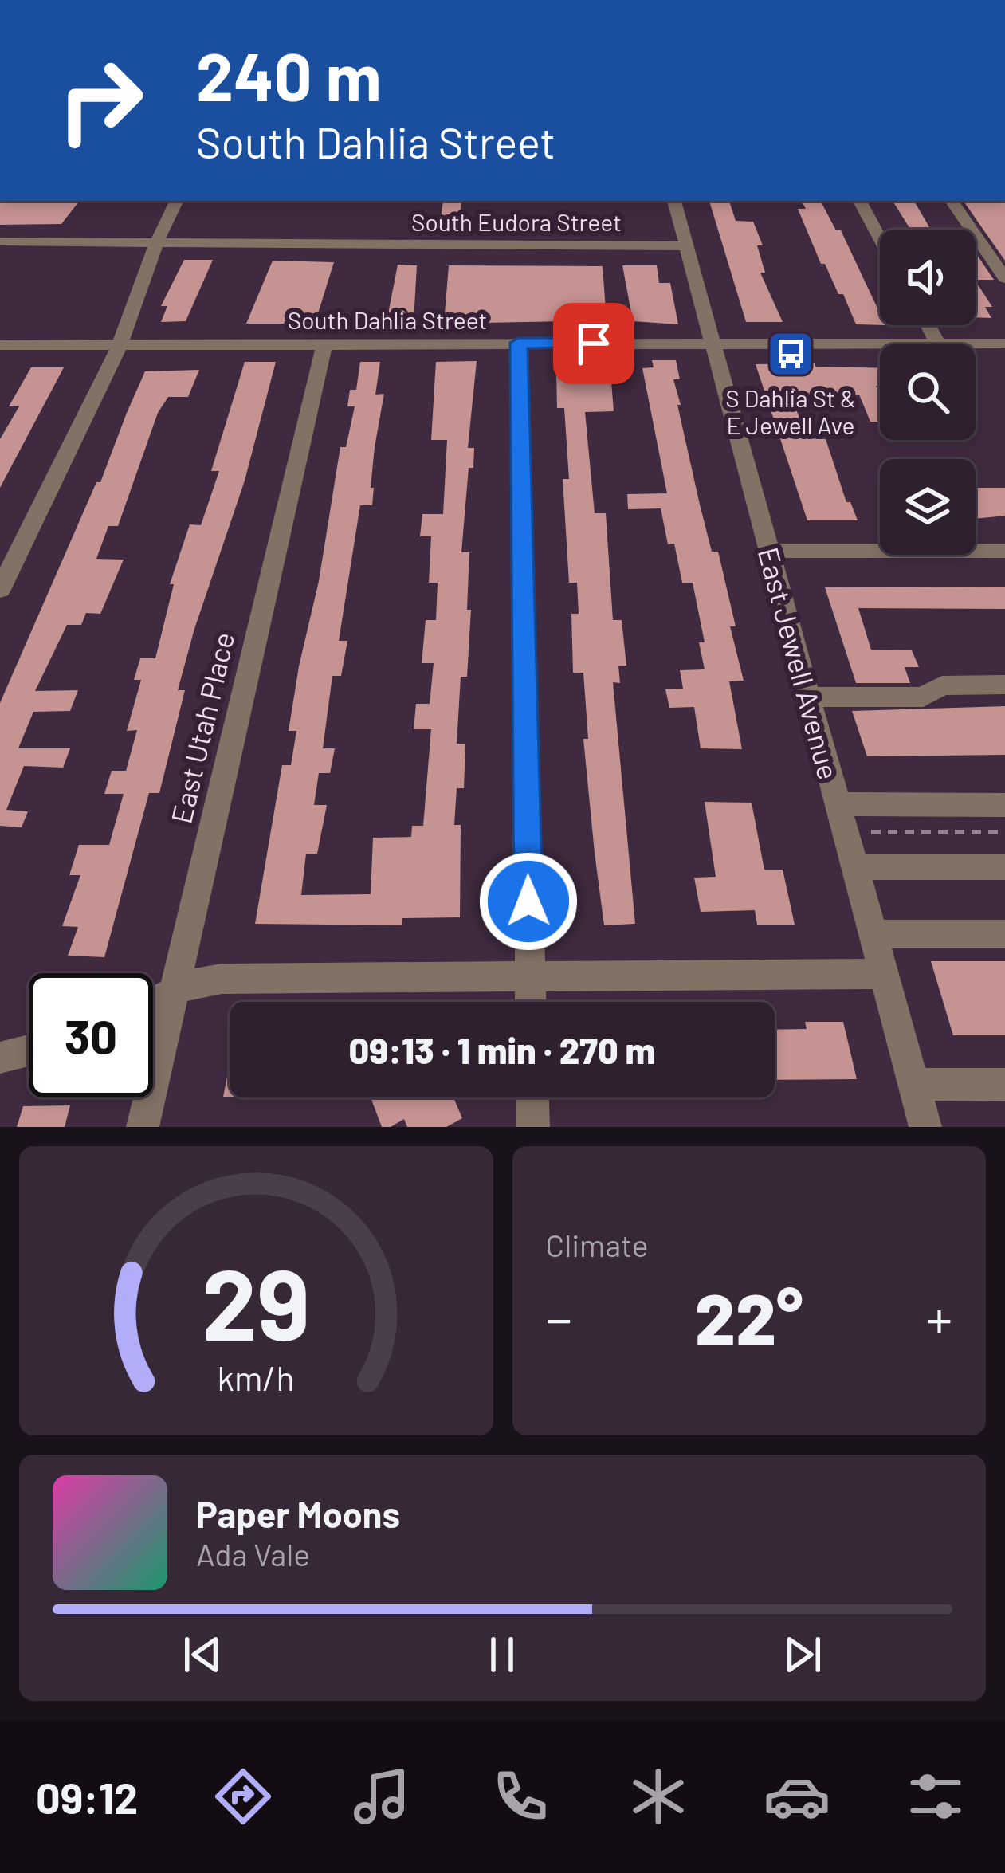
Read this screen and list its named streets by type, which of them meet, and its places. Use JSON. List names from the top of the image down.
{
  "streets": {
    "street": [
      "South Eudora Street",
      "South Dahlia Street",
      "East Jewell Avenue",
      "East Utah Place"
    ]
  },
  "crossings": [
    ["South Eudora Street", "East Jewell Avenue"],
    ["South Dahlia Street", "East Jewell Avenue"],
    ["South Dahlia Street", "East Utah Place"]
  ],
  "places": {
    "bus stop": ["S Dahlia St & E Jewell Ave"]
  },
  "page": {
    "turn": ["240 m", "South Dahlia Street"],
    "limit": "30",
    "trip": "09:13 · 1 min · 270 m",
    "tile": "Climate",
    "heat": ["−", "22°", "+"],
    "song": ["Paper Moons", "Ada Vale"],
    "tabs": "09:12",
    "gauge": ["29", "km/h"]
  }
}
